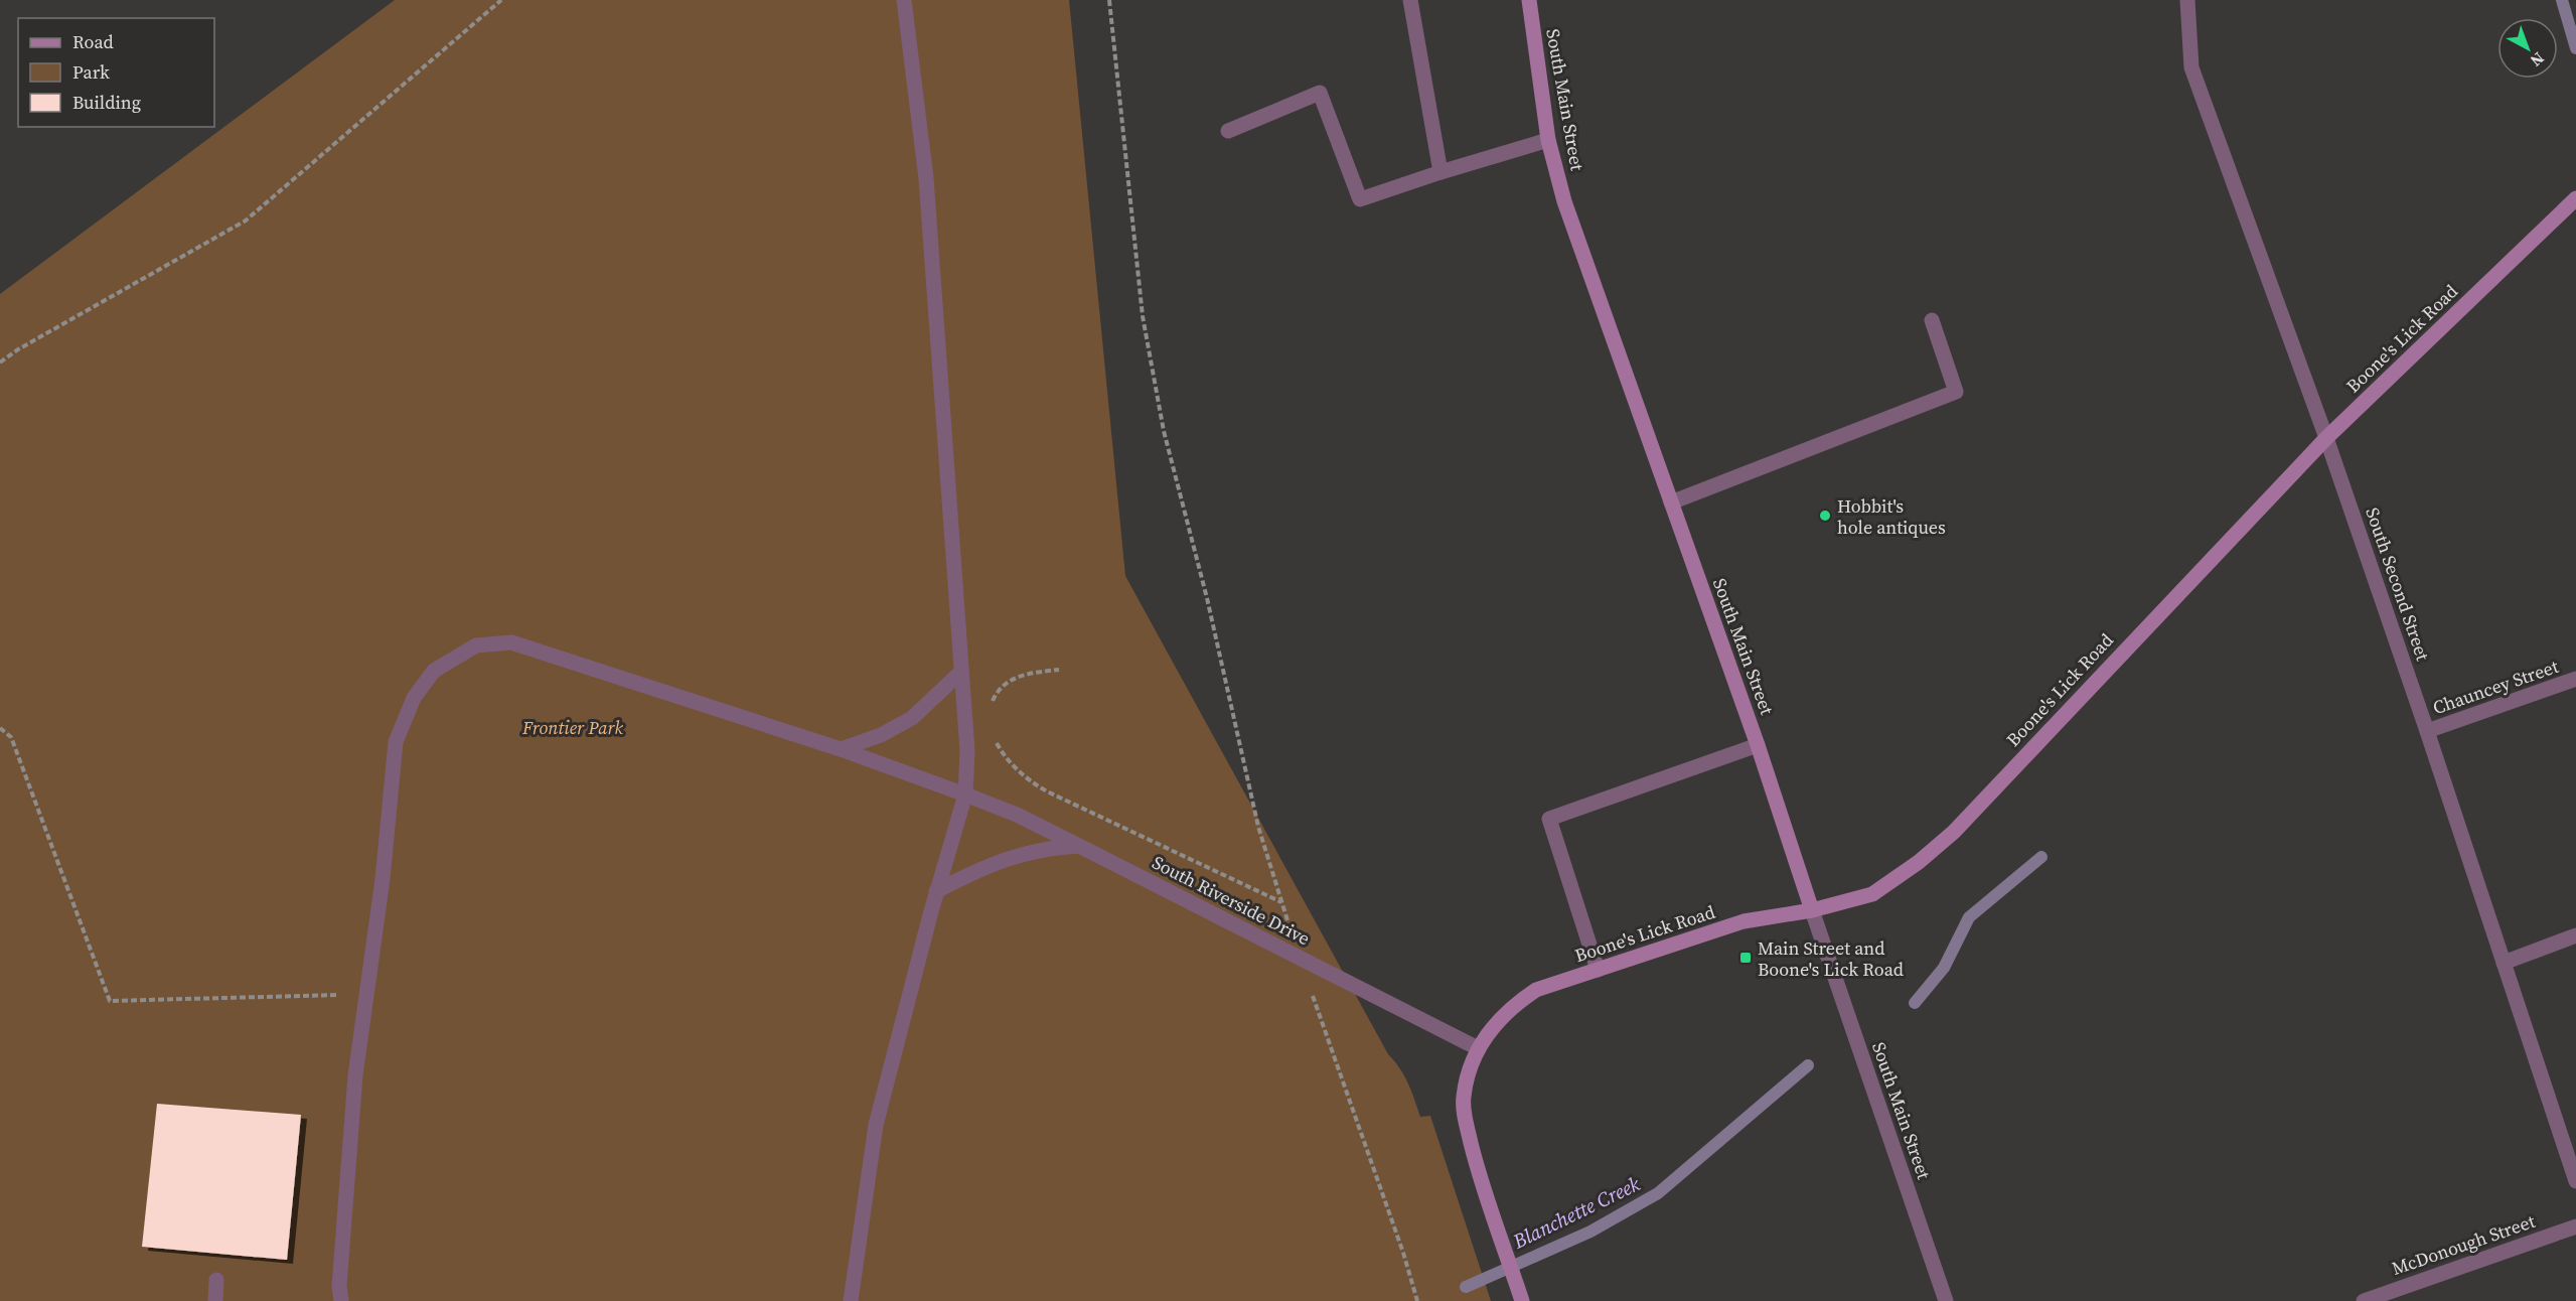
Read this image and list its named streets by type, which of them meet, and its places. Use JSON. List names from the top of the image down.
{
  "streets": {
    "street": [
      "South Main Street",
      "Boone's Lick Road",
      "South Second Street",
      "Chauncey Street",
      "South Riverside Drive",
      "McDonough Street"
    ]
  },
  "crossings": [
    ["South Main Street", "Boone's Lick Road"],
    ["Boone's Lick Road", "South Second Street"],
    ["Boone's Lick Road", "South Riverside Drive"],
    ["South Second Street", "Chauncey Street"]
  ],
  "water": ["Blanchette Creek"],
  "parks": ["Frontier Park"],
  "places": {
    "other": ["Hobbit's hole antiques"],
    "transit": ["Main Street and Boone's Lick Road"]
  },
  "legend": ["Road", "Park", "Building"],
  "north": "bottom right"
}
